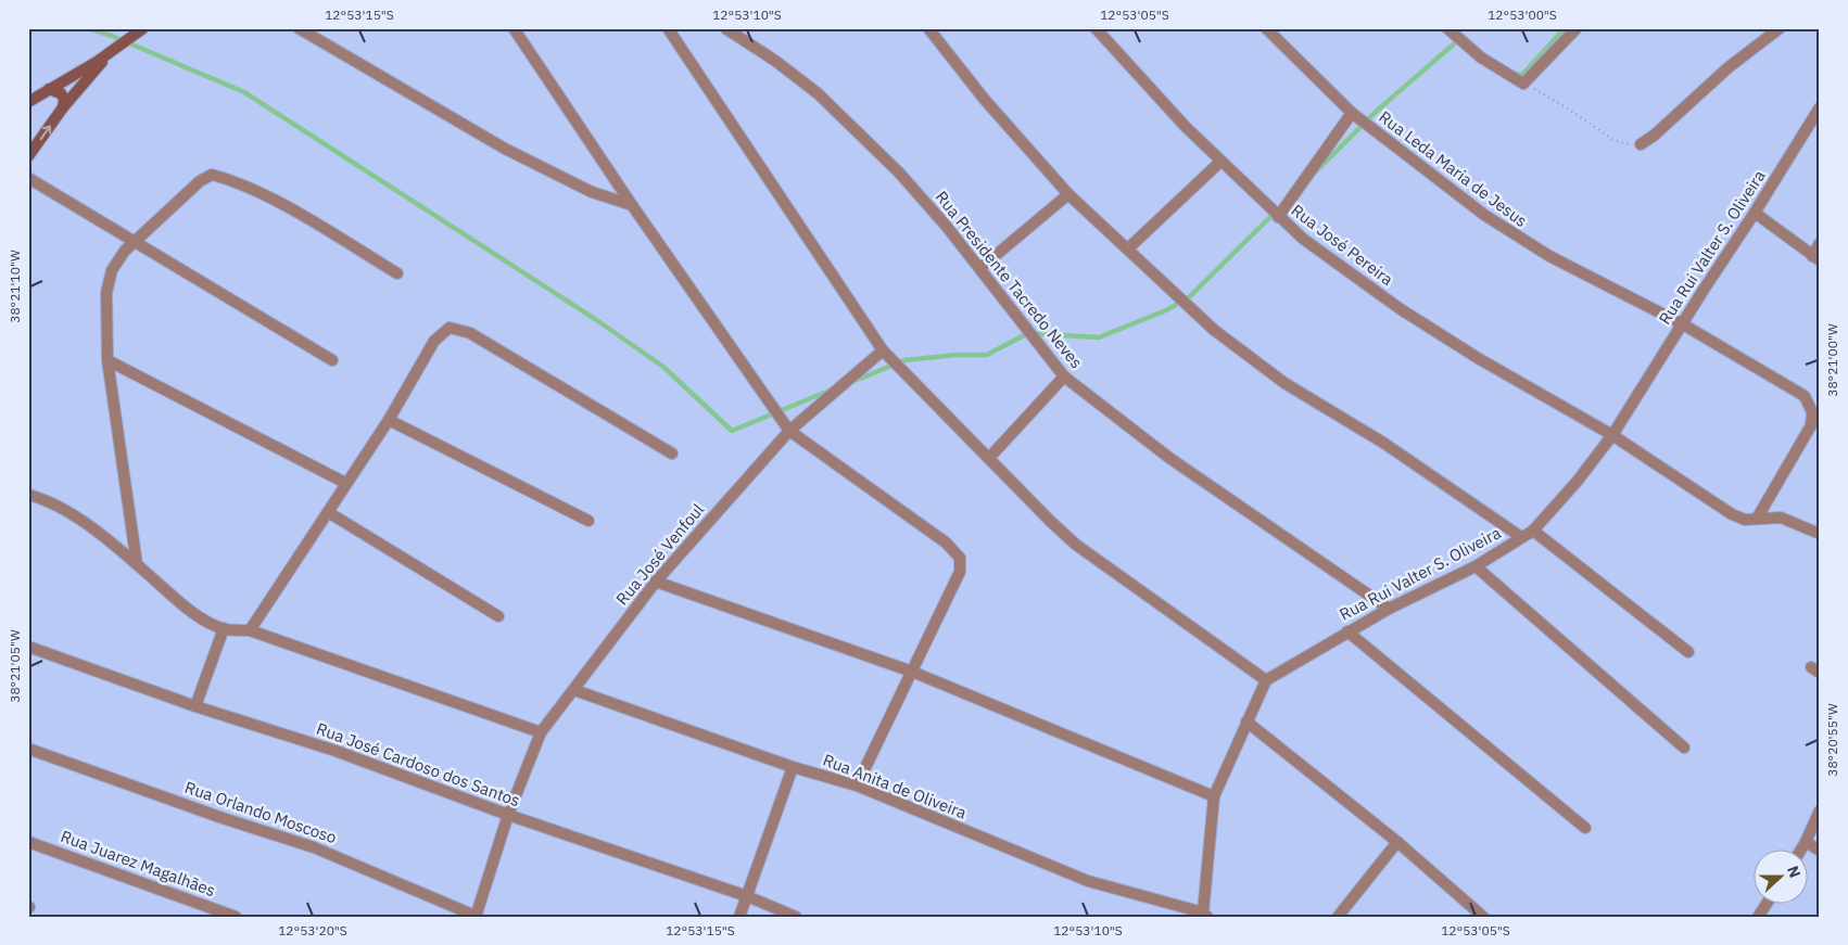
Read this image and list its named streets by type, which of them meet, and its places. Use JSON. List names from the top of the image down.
{
  "streets": {
    "street": [
      "Rua Leda Maria de Jesus",
      "Rua José Pereira",
      "Rua Rui Valter S. Oliveira",
      "Rua Presidente Tacredo Neves",
      "Rua José Venfoul",
      "Rua José Cardoso dos Santos",
      "Rua Anita de Oliveira",
      "Rua Orlando Moscoso",
      "Rua Juarez Magalhães"
    ]
  },
  "crossings": [
    ["Rua Leda Maria de Jesus", "Rua José Pereira"],
    ["Rua Leda Maria de Jesus", "Rua Rui Valter S. Oliveira"],
    ["Rua José Pereira", "Rua Rui Valter S. Oliveira"],
    ["Rua Rui Valter S. Oliveira", "Rua Presidente Tacredo Neves"],
    ["Rua José Venfoul", "Rua José Cardoso dos Santos"],
    ["Rua José Venfoul", "Rua Anita de Oliveira"],
    ["Rua José Venfoul", "Rua Orlando Moscoso"]
  ],
  "north": "right",
  "coordinates": [
    "12°53'15\"S",
    "12°53'10\"S",
    "12°53'05\"S",
    "12°53'00\"S",
    "38°21'10\"W",
    "38°21'00\"W",
    "38°21'05\"W",
    "38°20'55\"W",
    "12°53'20\"S"
  ]
}
